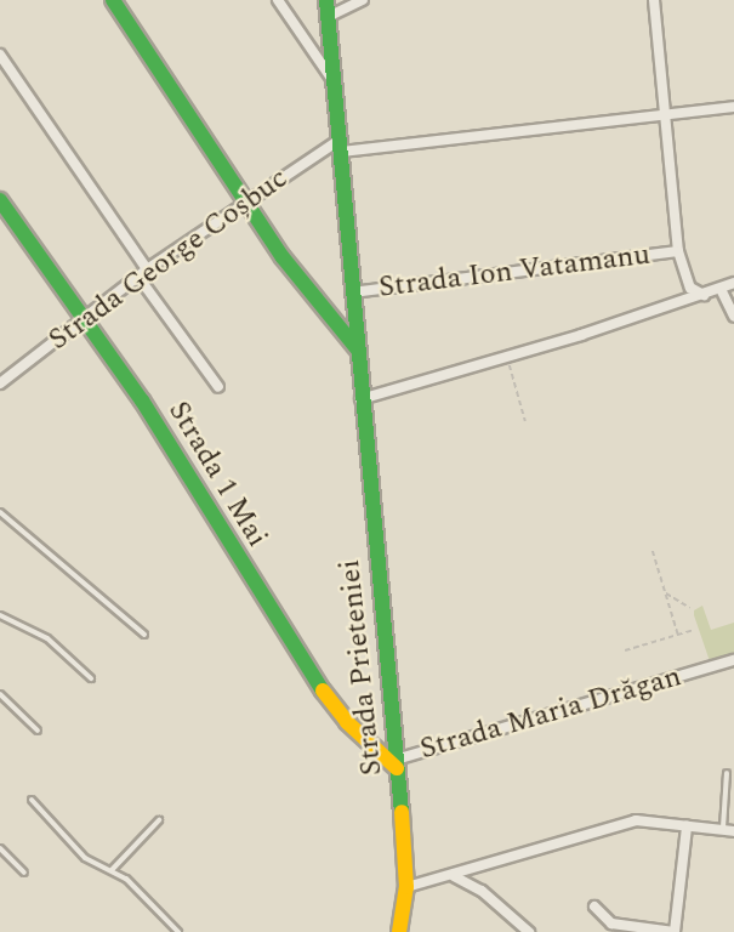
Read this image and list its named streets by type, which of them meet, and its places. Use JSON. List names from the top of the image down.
{
  "streets": {
    "street": [
      "Strada George Coșbuc",
      "Strada Ion Vatamanu",
      "Strada 1 Mai",
      "Strada Prieteniei",
      "Strada Maria Drăgan"
    ]
  },
  "crossings": [
    ["Strada George Coșbuc", "Strada 1 Mai"],
    ["Strada George Coșbuc", "Strada Prieteniei"],
    ["Strada Ion Vatamanu", "Strada Prieteniei"],
    ["Strada 1 Mai", "Strada Prieteniei"],
    ["Strada 1 Mai", "Strada Maria Drăgan"],
    ["Strada Prieteniei", "Strada Maria Drăgan"]
  ]
}
